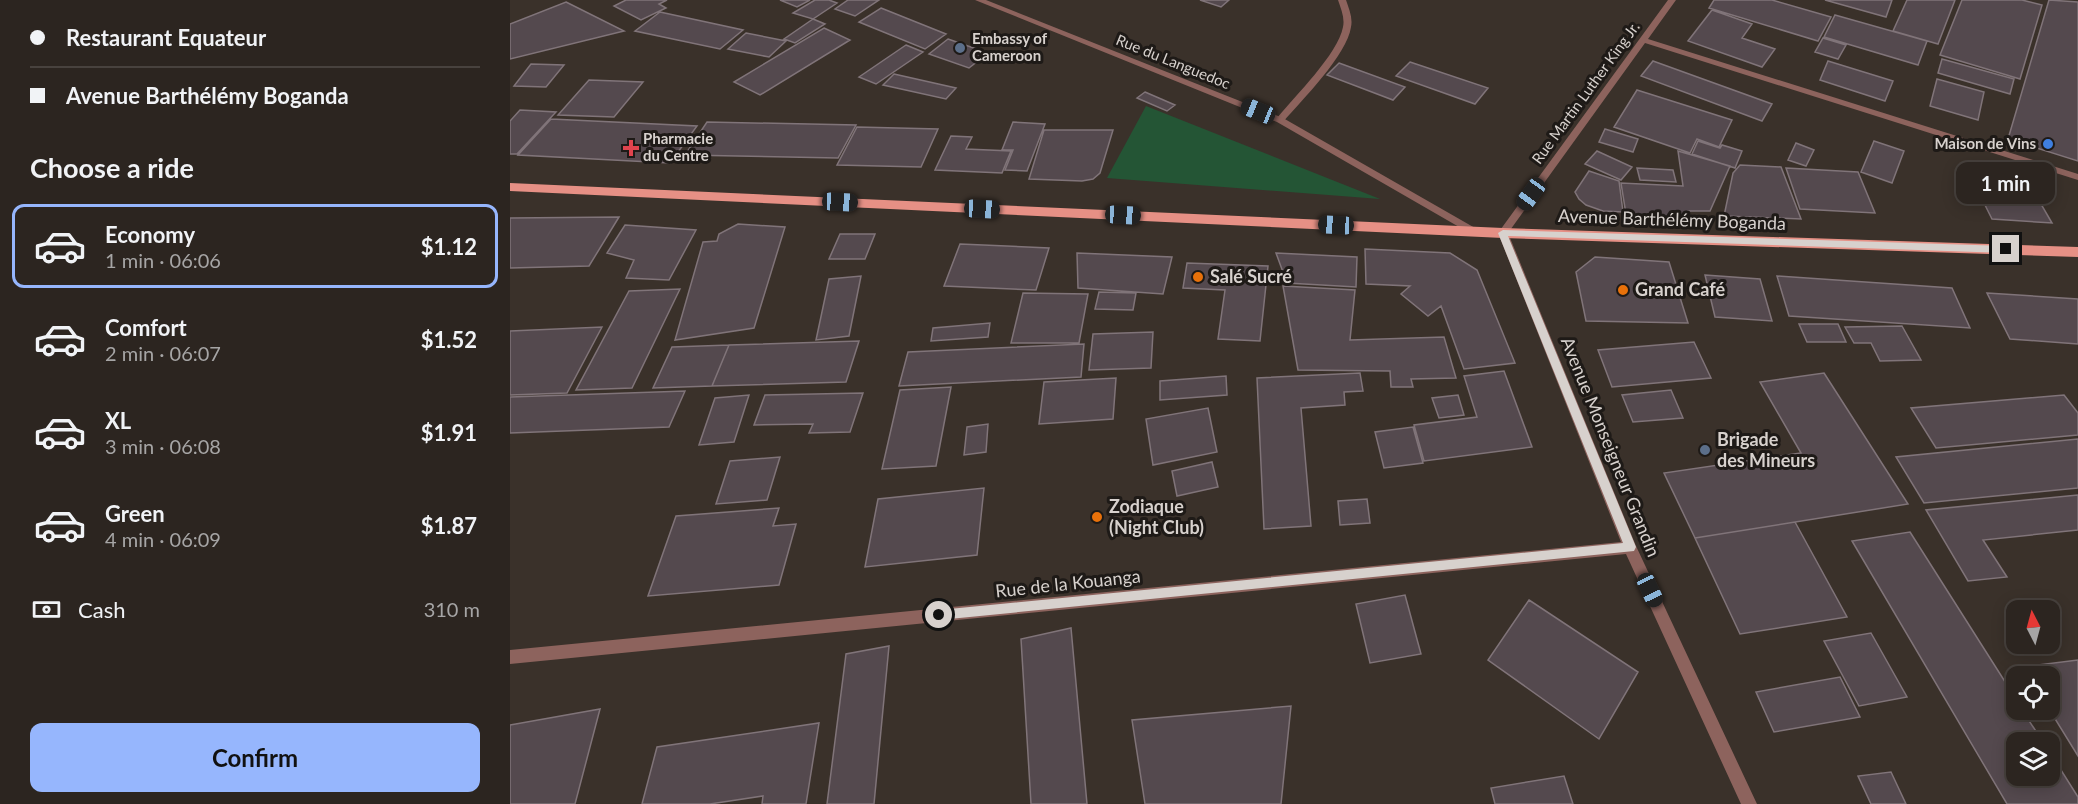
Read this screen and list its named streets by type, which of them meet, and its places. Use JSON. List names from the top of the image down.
{
  "streets": {
    "main road": ["Avenue Barthélémy Boganda"],
    "street": [
      "Rue du Languedoc",
      "Rue Martin Luther King Jr.",
      "Avenue Monseigneur Grandin",
      "Rue de la Kouanga"
    ]
  },
  "crossings": [
    ["Rue du Languedoc", "Avenue Barthélémy Boganda"],
    ["Rue Martin Luther King Jr.", "Avenue Barthélémy Boganda"],
    ["Rue Martin Luther King Jr.", "Avenue Monseigneur Grandin"],
    ["Avenue Barthélémy Boganda", "Avenue Monseigneur Grandin"],
    ["Avenue Monseigneur Grandin", "Rue de la Kouanga"]
  ],
  "places": {
    "other": [
      "Embassy of Cameroon",
      "Maison de Vins",
      "Salé Sucré",
      "Grand Café",
      "Brigade des Mineurs",
      "Zodiaque (Night Club)"
    ],
    "health": ["Pharmacie du Centre"]
  },
  "north": "top",
  "page": {
    "banner": ["Restaurant Equateur", "Avenue Barthélémy Boganda"],
    "heading": "Choose a ride",
    "bubble": "1 min",
    "list": [
      {
        "name": "Economy",
        "note": "1 min · 06:06",
        "value": "$1.12"
      },
      {
        "name": "Comfort",
        "note": "2 min · 06:07",
        "value": "$1.52"
      },
      {
        "name": "XL",
        "note": "3 min · 06:08",
        "value": "$1.91"
      },
      {
        "name": "Green",
        "note": "4 min · 06:09",
        "value": "$1.87"
      }
    ],
    "pay": ["Cash", "310 m"],
    "buttons": "Confirm"
  }
}
